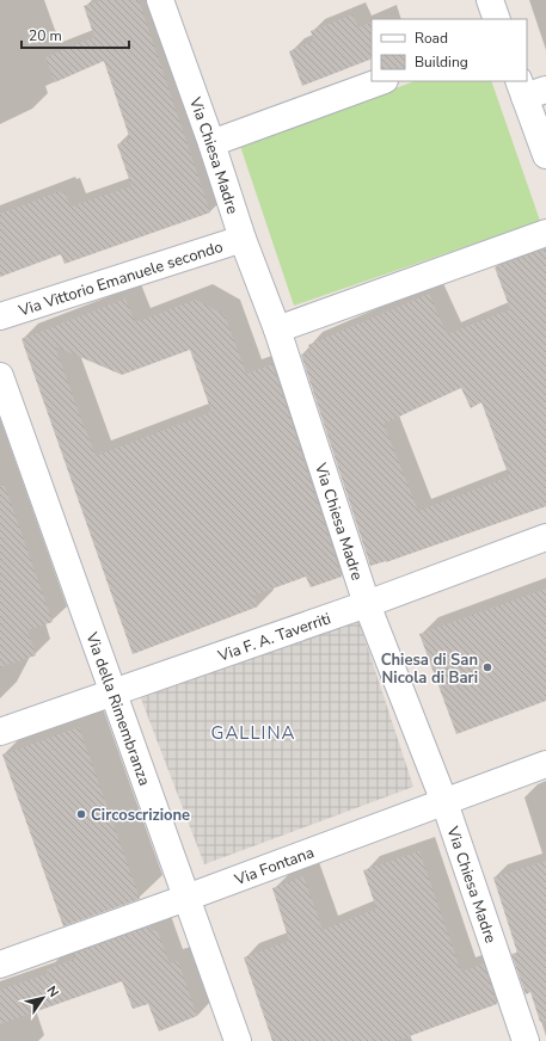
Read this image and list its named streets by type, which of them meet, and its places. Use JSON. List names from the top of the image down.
{
  "streets": {
    "street": [
      "Via Chiesa Madre",
      "Via Vittorio Emanuele secondo",
      "Via F. A. Taverriti",
      "Via della Rimembranza",
      "Via Fontana"
    ]
  },
  "crossings": [
    ["Via Chiesa Madre", "Via Vittorio Emanuele secondo"],
    ["Via Chiesa Madre", "Via F. A. Taverriti"],
    ["Via Chiesa Madre", "Via Fontana"],
    ["Via F. A. Taverriti", "Via della Rimembranza"],
    ["Via della Rimembranza", "Via Fontana"]
  ],
  "districts": ["GALLINA"],
  "places": ["Chiesa di San Nicola di Bari", "Circoscrizione"],
  "legend": ["Road", "Building"],
  "scale_bar": "20 m",
  "north": "top right"
}
